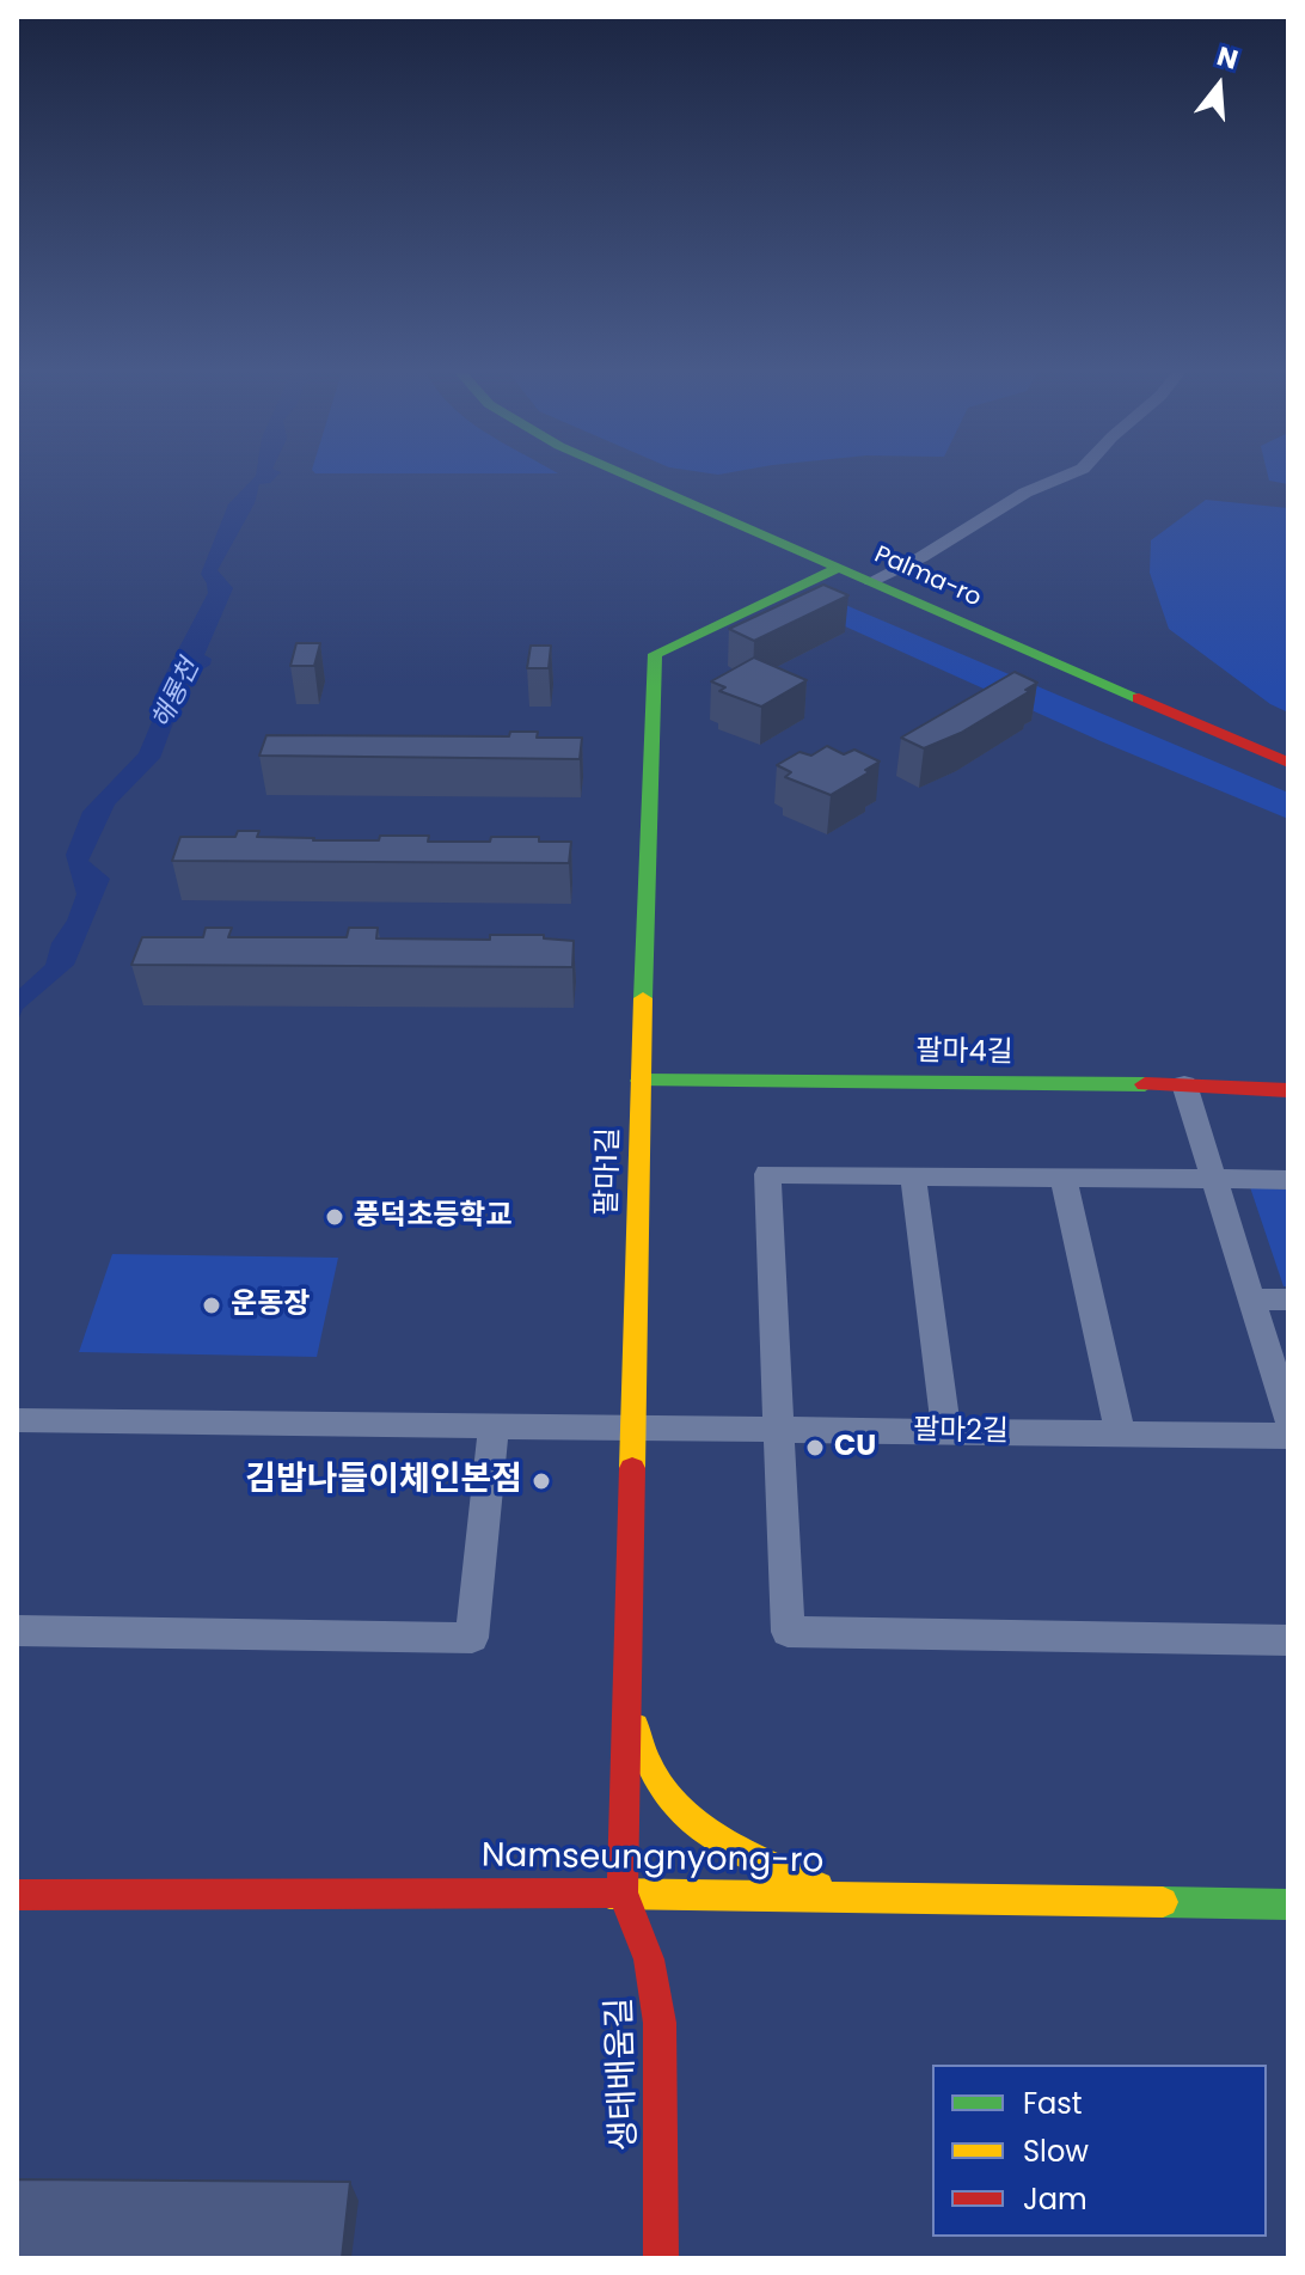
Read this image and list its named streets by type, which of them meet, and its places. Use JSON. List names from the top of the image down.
{
  "streets": {
    "street": [
      "Palma-ro",
      "팔마4길",
      "팔마1길",
      "팔마2길",
      "Namseungnyong-ro",
      "생태배움길"
    ]
  },
  "crossings": [
    ["Palma-ro", "팔마1길"],
    ["팔마4길", "팔마1길"],
    ["팔마1길", "팔마2길"],
    ["팔마1길", "Namseungnyong-ro"],
    ["팔마1길", "생태배움길"],
    ["Namseungnyong-ro", "생태배움길"]
  ],
  "water": ["해룡천"],
  "places": [
    "풍덕초등학교",
    "운동장",
    "CU",
    "김밥나들이체인본점"
  ],
  "legend": ["Fast", "Slow", "Jam"],
  "north": "top"
}
